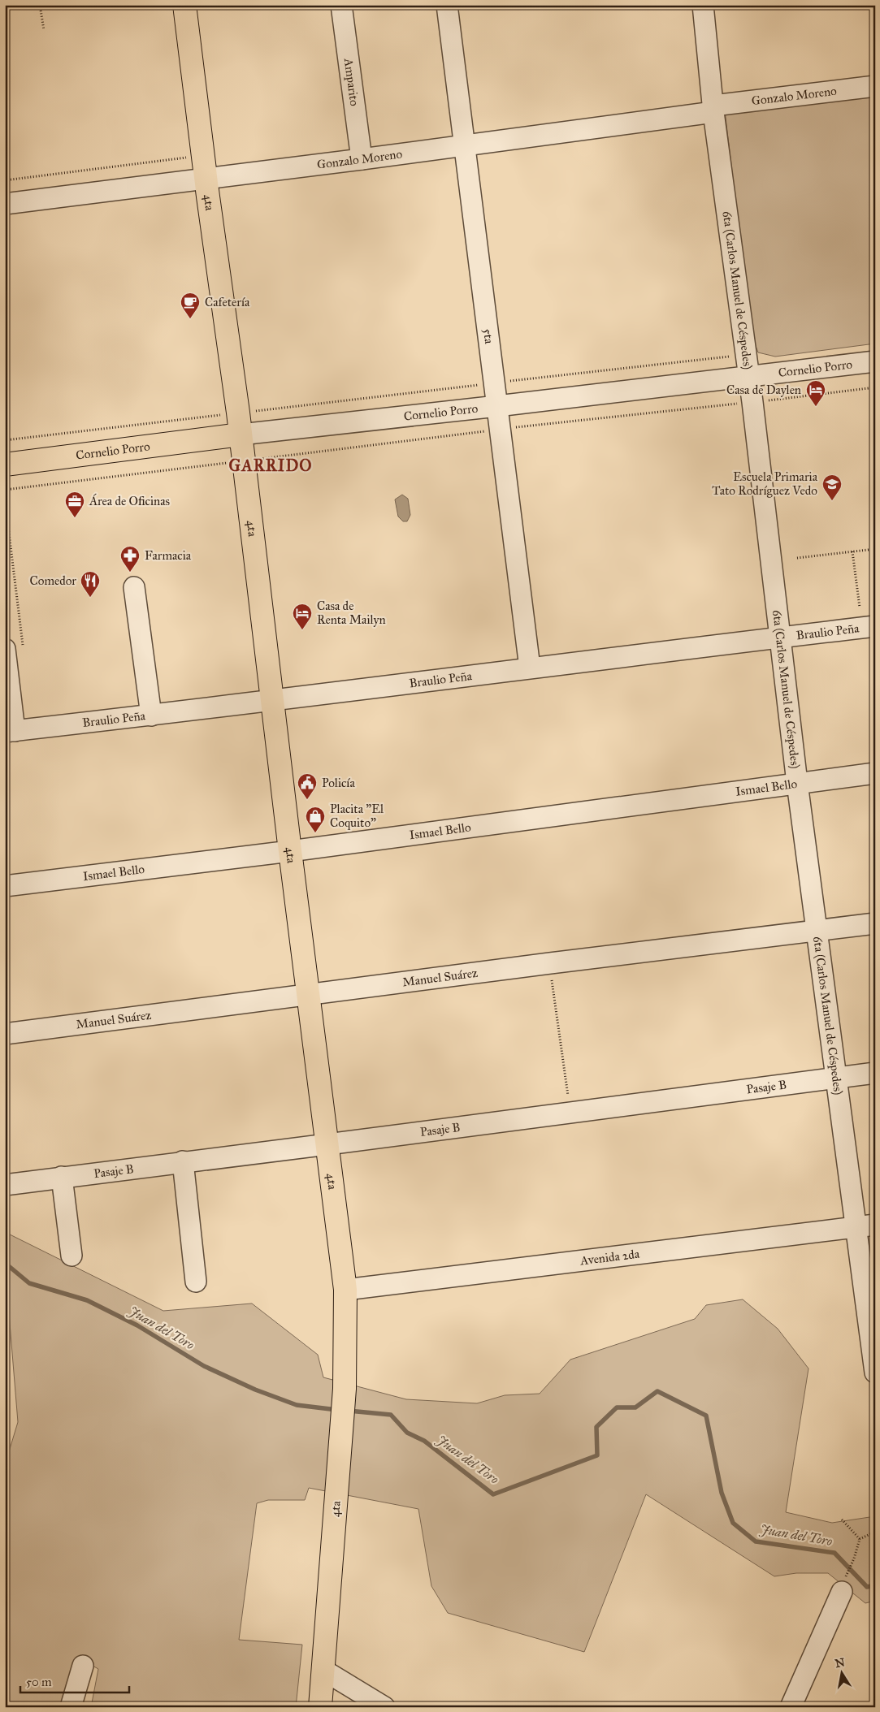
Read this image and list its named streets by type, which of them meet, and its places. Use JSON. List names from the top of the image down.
{
  "streets": {
    "main road": ["4ta", "Cornelio Porro"],
    "street": [
      "Amparito",
      "Gonzalo Moreno",
      "6ta (Carlos Manuel de Céspedes)",
      "5ta",
      "Braulio Peña",
      "Ismael Bello",
      "Manuel Suárez",
      "Pasaje B",
      "Avenida 2da"
    ]
  },
  "crossings": [
    ["Amparito", "Gonzalo Moreno"],
    ["Gonzalo Moreno", "4ta"],
    ["Gonzalo Moreno", "6ta (Carlos Manuel de Céspedes)"],
    ["Gonzalo Moreno", "5ta"],
    ["4ta", "Cornelio Porro"],
    ["4ta", "Braulio Peña"],
    ["4ta", "Ismael Bello"],
    ["4ta", "Manuel Suárez"],
    ["4ta", "Pasaje B"],
    ["4ta", "Avenida 2da"],
    ["6ta (Carlos Manuel de Céspedes)", "Cornelio Porro"],
    ["6ta (Carlos Manuel de Céspedes)", "Braulio Peña"],
    ["6ta (Carlos Manuel de Céspedes)", "Ismael Bello"],
    ["6ta (Carlos Manuel de Céspedes)", "Manuel Suárez"],
    ["6ta (Carlos Manuel de Céspedes)", "Pasaje B"],
    ["6ta (Carlos Manuel de Céspedes)", "Avenida 2da"],
    ["5ta", "Cornelio Porro"],
    ["5ta", "Braulio Peña"]
  ],
  "districts": ["GARRIDO"],
  "water": ["Juan del Toro"],
  "places": {
    "cafe": ["Cafetería"],
    "hotel": ["Casa de Daylen", "Casa de Renta Mailyn"],
    "school or university": ["Escuela Primaria Tato Rodríguez Vedo"],
    "office": ["Área de Oficinas"],
    "pharmacy": ["Farmacia"],
    "restaurant": ["Comedor"],
    "public building": ["Policía"],
    "shop": ["Placita \"El Coquito\""]
  },
  "scale_bar": "50 m",
  "north": "top"
}
